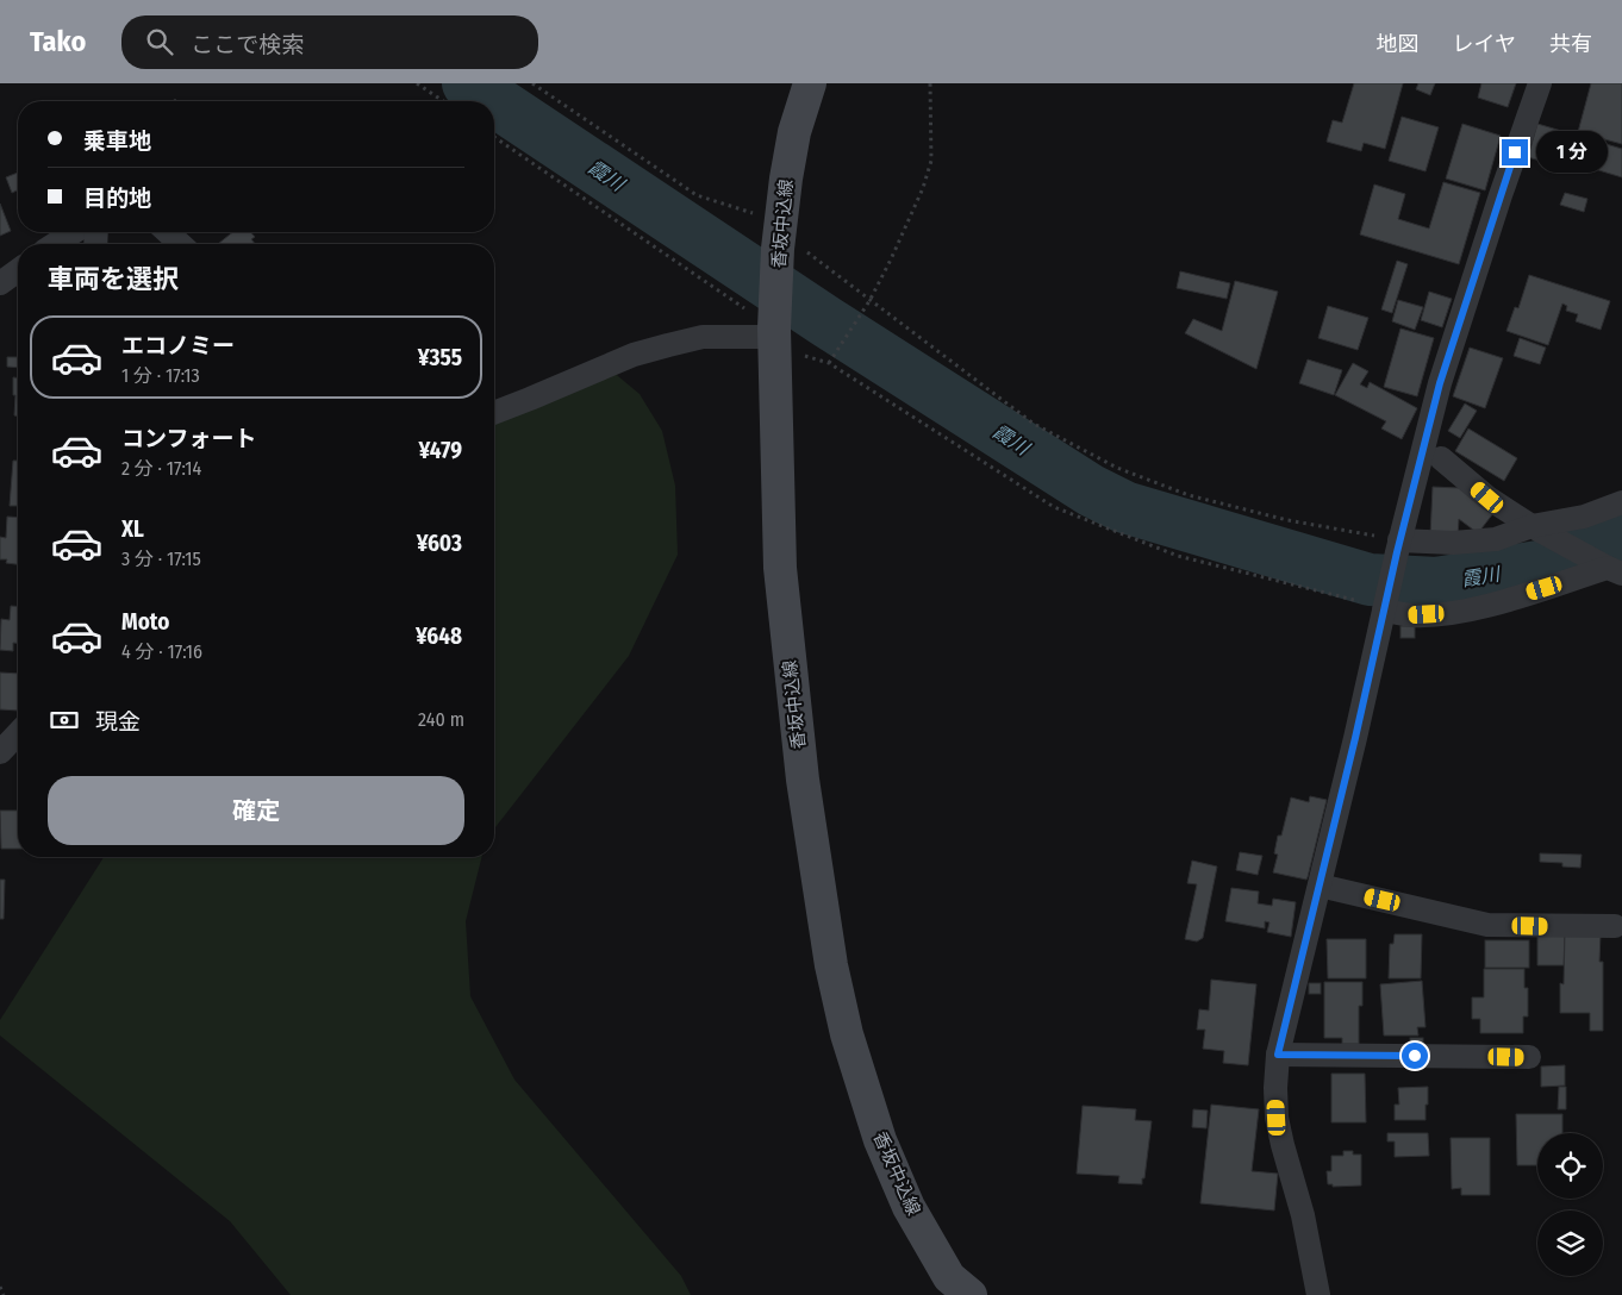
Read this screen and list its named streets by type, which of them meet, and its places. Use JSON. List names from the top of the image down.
{
  "streets": {
    "main road": ["香坂中込線"]
  },
  "water": ["霞川"],
  "page": {
    "header": "Tako",
    "search": "ここで検索",
    "nav": ["地図", "レイヤ", "共有"],
    "banner": ["乗車地", "目的地"],
    "bubble": "1 分",
    "heading": "車両を選択",
    "list": [
      {
        "name": "エコノミー",
        "note": "1 分 · 17:13",
        "value": "¥355"
      },
      {
        "name": "コンフォート",
        "note": "2 分 · 17:14",
        "value": "¥479"
      },
      {
        "name": "XL",
        "note": "3 分 · 17:15",
        "value": "¥603"
      },
      {
        "name": "Moto",
        "note": "4 分 · 17:16",
        "value": "¥648"
      }
    ],
    "pay": ["現金", "240 m"],
    "buttons": "確定"
  }
}
